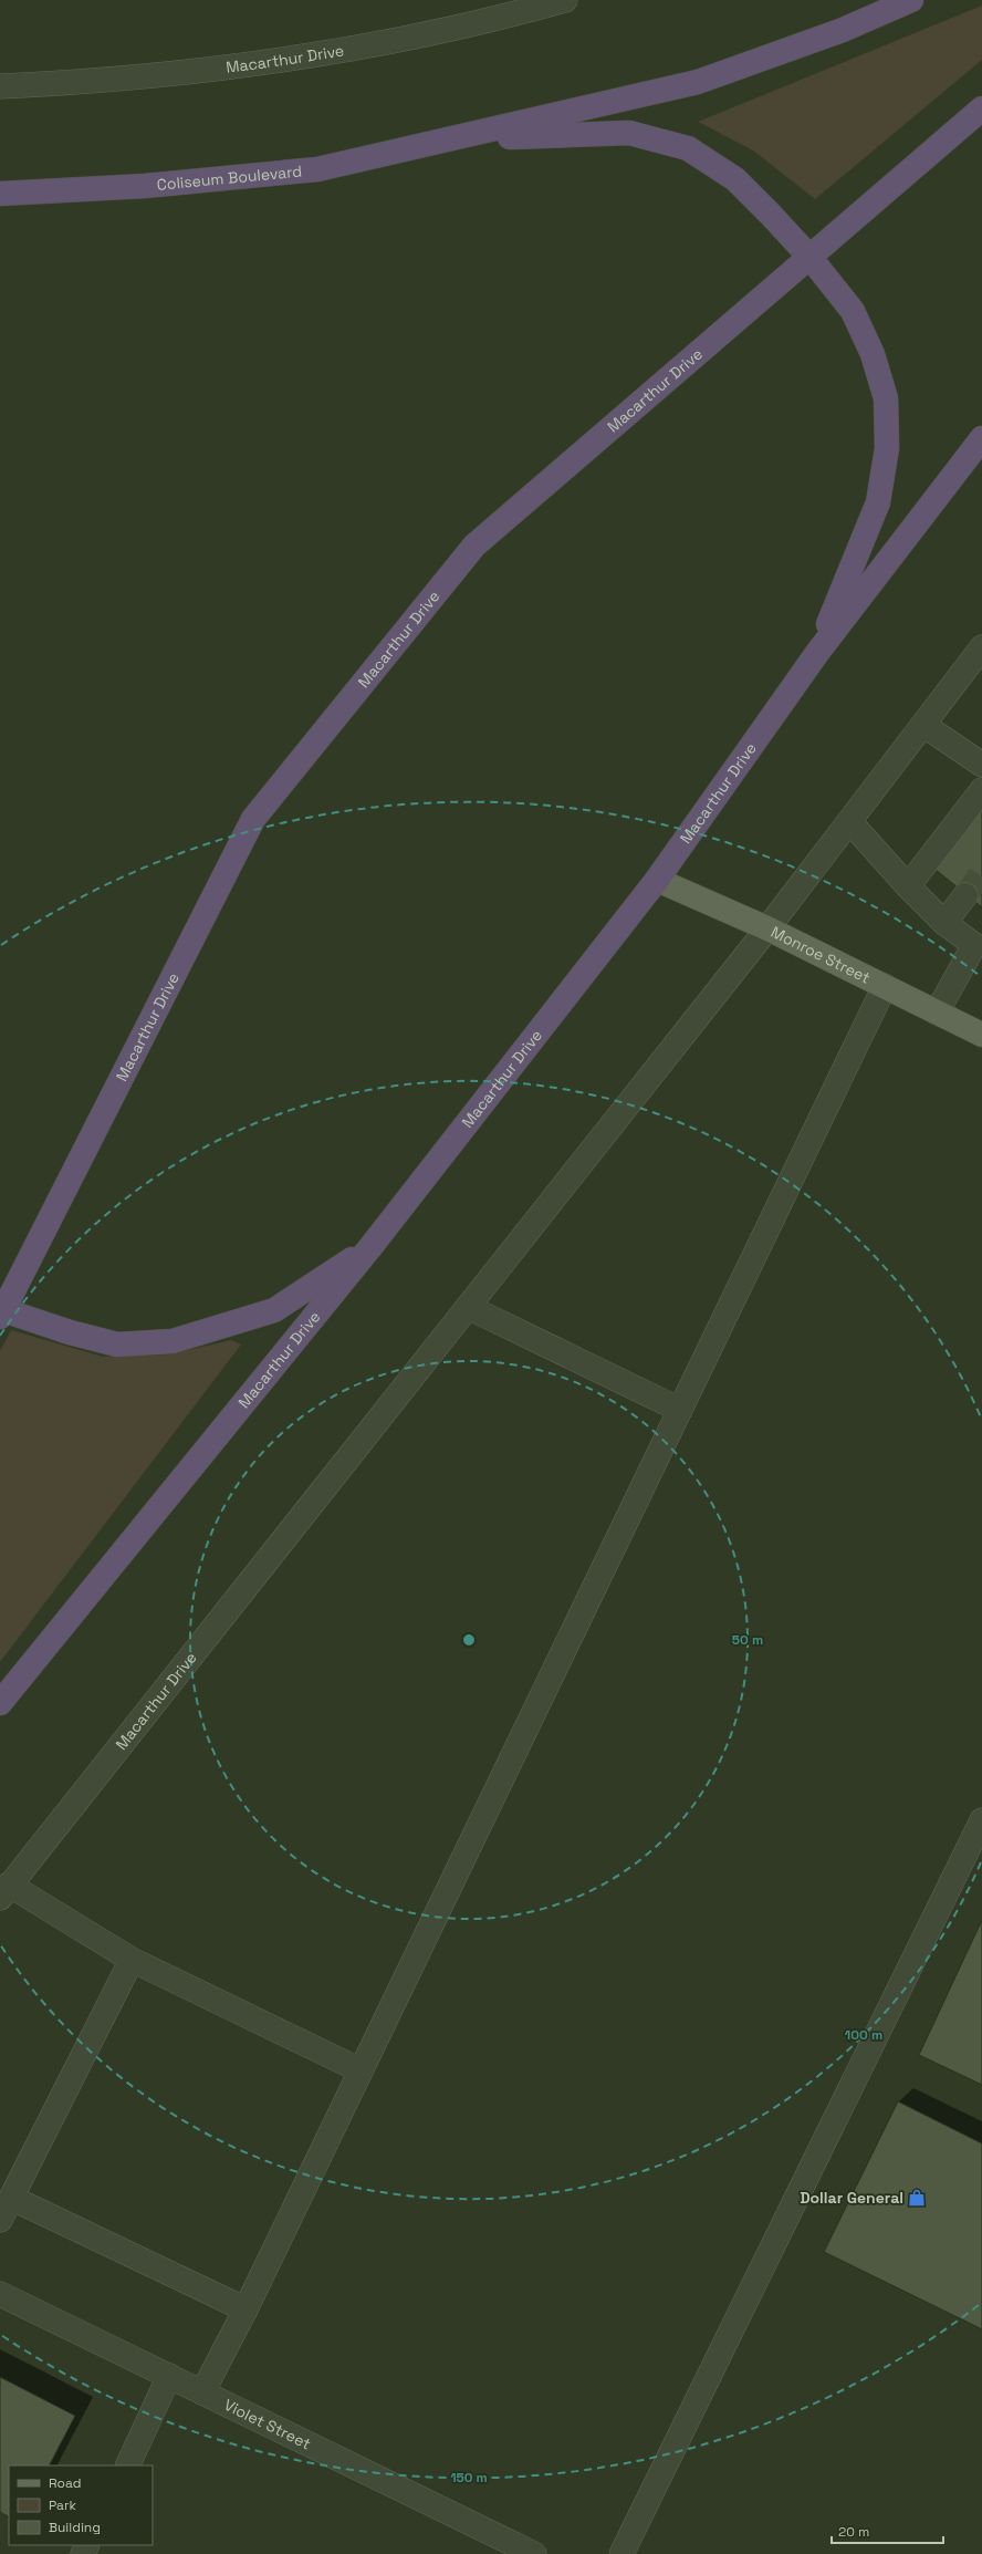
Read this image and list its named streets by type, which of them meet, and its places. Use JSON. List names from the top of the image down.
{
  "streets": {
    "highway": ["Macarthur Drive", "Coliseum Boulevard"],
    "main road": ["Monroe Street"],
    "street": ["Violet Street"]
  },
  "crossings": [
    ["Macarthur Drive", "Monroe Street"]
  ],
  "places": {
    "shop": ["Dollar General"]
  },
  "legend": ["Road", "Park", "Building"],
  "scale_bar": "20 m",
  "rings": ["50 m", "100 m", "150 m"]
}
